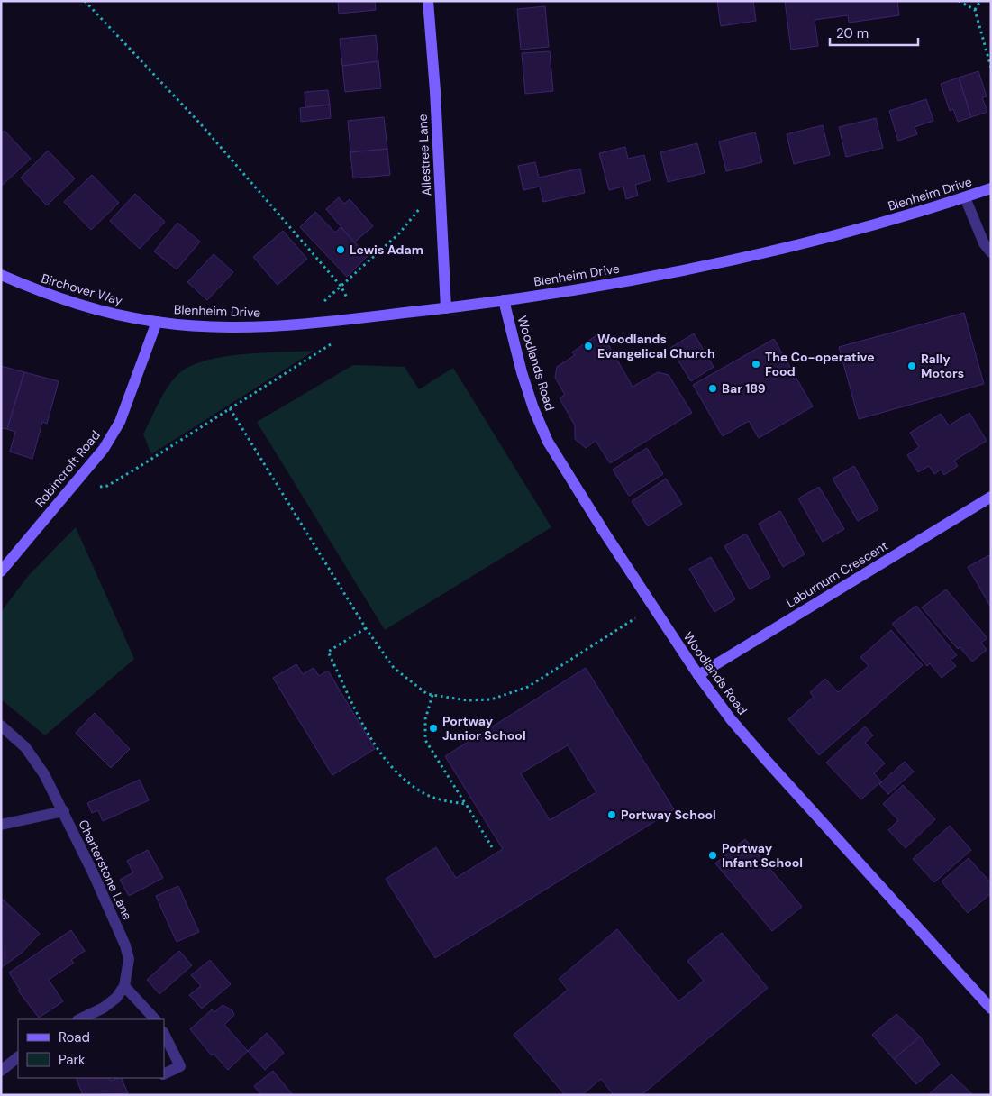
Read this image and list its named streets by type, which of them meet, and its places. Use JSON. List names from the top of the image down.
{
  "streets": {
    "street": [
      "Allestree Lane",
      "Blenheim Drive",
      "Birchover Way",
      "Woodlands Road",
      "Robincroft Road",
      "Laburnum Crescent",
      "Charterstone Lane"
    ]
  },
  "crossings": [
    ["Allestree Lane", "Blenheim Drive"],
    ["Blenheim Drive", "Birchover Way"],
    ["Blenheim Drive", "Woodlands Road"],
    ["Blenheim Drive", "Robincroft Road"],
    ["Birchover Way", "Robincroft Road"],
    ["Woodlands Road", "Laburnum Crescent"]
  ],
  "places": [
    "Lewis Adam",
    "Woodlands Evangelical Church",
    "The Co-operative Food",
    "Rally Motors",
    "Bar 189",
    "Portway Junior School",
    "Portway School",
    "Portway Infant School"
  ],
  "legend": ["Road", "Park"],
  "scale_bar": "20 m"
}
